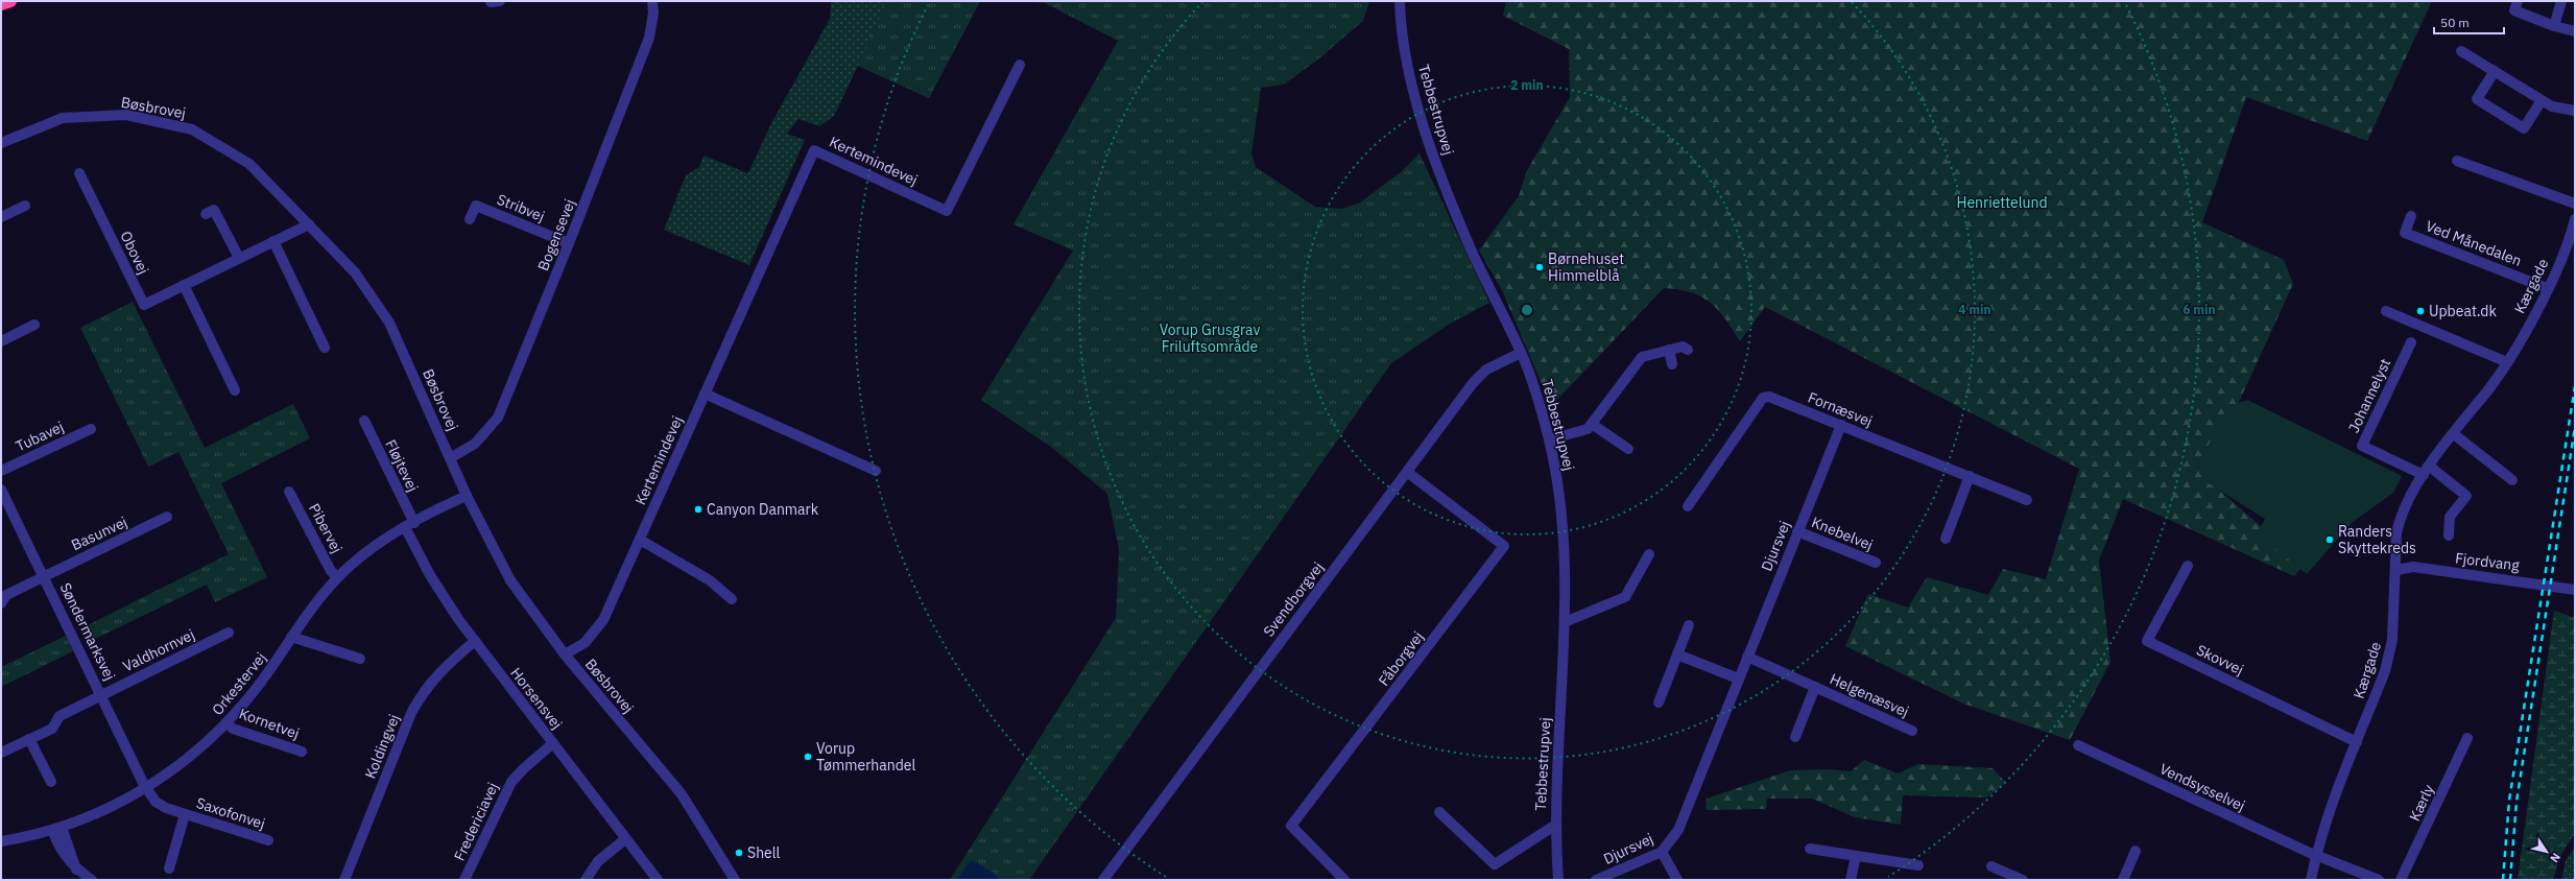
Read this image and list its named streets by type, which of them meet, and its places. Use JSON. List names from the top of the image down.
{
  "streets": {
    "street": [
      "Bøsbrovej",
      "Tebbestrupvej",
      "Kertemindevej",
      "Stribvej",
      "Bogensevej",
      "Ved Månedalen",
      "Obovej",
      "Kærgade",
      "Johannelyst",
      "Fornæsvej",
      "Tubavej",
      "Fløjtevej",
      "Pibervej",
      "Basunvej",
      "Knebelvej",
      "Djursvej",
      "Fjordvang",
      "Svendborgvej",
      "Søndermarksvej",
      "Valdhornvej",
      "Fåborgvej",
      "Skovvej",
      "Orkestervej",
      "Helgenæsvej",
      "Horsensvej",
      "Kornetvej",
      "Koldingvej",
      "Vendsysselvej",
      "Kærly",
      "Saxofonvej",
      "Fredericiavej"
    ]
  },
  "crossings": [
    ["Bøsbrovej", "Kertemindevej"],
    ["Bøsbrovej", "Bogensevej"],
    ["Bøsbrovej", "Obovej"],
    ["Bøsbrovej", "Orkestervej"],
    ["Tebbestrupvej", "Svendborgvej"],
    ["Stribvej", "Bogensevej"],
    ["Ved Månedalen", "Kærgade"],
    ["Kærgade", "Johannelyst"],
    ["Kærgade", "Fjordvang"],
    ["Kærgade", "Skovvej"],
    ["Kærgade", "Vendsysselvej"],
    ["Fornæsvej", "Djursvej"],
    ["Fløjtevej", "Orkestervej"],
    ["Fløjtevej", "Horsensvej"],
    ["Pibervej", "Orkestervej"],
    ["Basunvej", "Søndermarksvej"],
    ["Knebelvej", "Djursvej"],
    ["Djursvej", "Helgenæsvej"],
    ["Svendborgvej", "Fåborgvej"],
    ["Søndermarksvej", "Valdhornvej"],
    ["Søndermarksvej", "Orkestervej"],
    ["Søndermarksvej", "Saxofonvej"],
    ["Orkestervej", "Horsensvej"],
    ["Orkestervej", "Kornetvej"],
    ["Orkestervej", "Saxofonvej"],
    ["Horsensvej", "Koldingvej"],
    ["Horsensvej", "Fredericiavej"]
  ],
  "parks": ["Henriettelund", "Vorup Grusgrav Friluftsområde"],
  "places": [
    "Børnehuset Himmelblå",
    "Upbeat.dk",
    "Canyon Danmark",
    "Randers Skyttekreds",
    "Vorup Tømmerhandel",
    "Shell"
  ],
  "scale_bar": "50 m",
  "north": "bottom right",
  "rings": ["2 min", "4 min", "6 min"]
}
